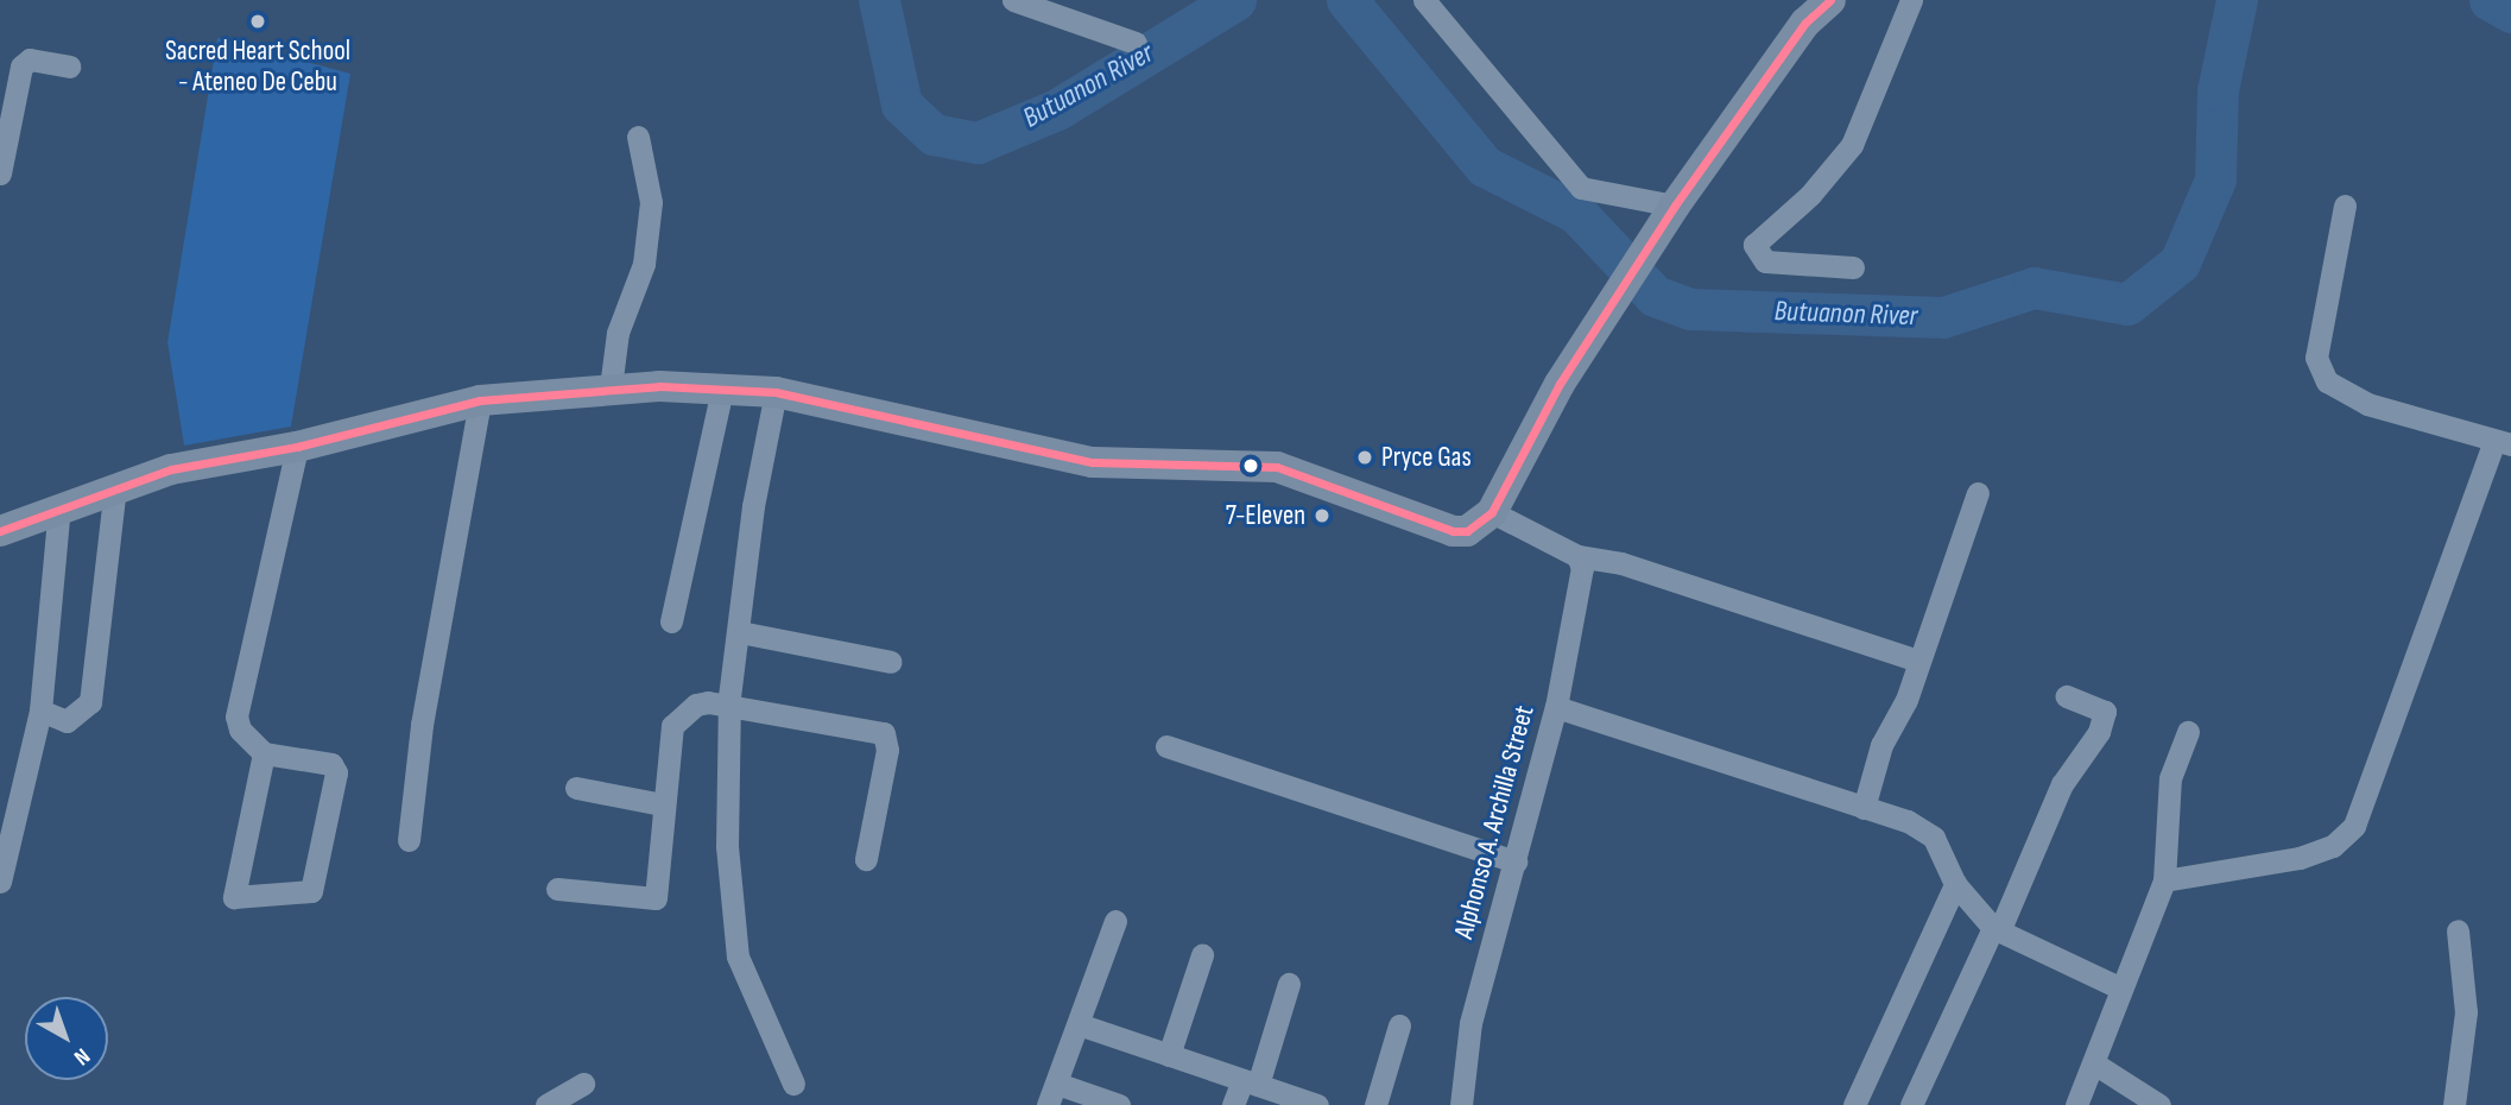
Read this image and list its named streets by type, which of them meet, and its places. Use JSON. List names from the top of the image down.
{
  "streets": {
    "street": ["Alphonso A. Archilla Street"]
  },
  "water": ["Butuanon River"],
  "places": ["Sacred Heart School - Ateneo De Cebu", "Pryce Gas", "7-Eleven"],
  "north": "bottom right"
}
